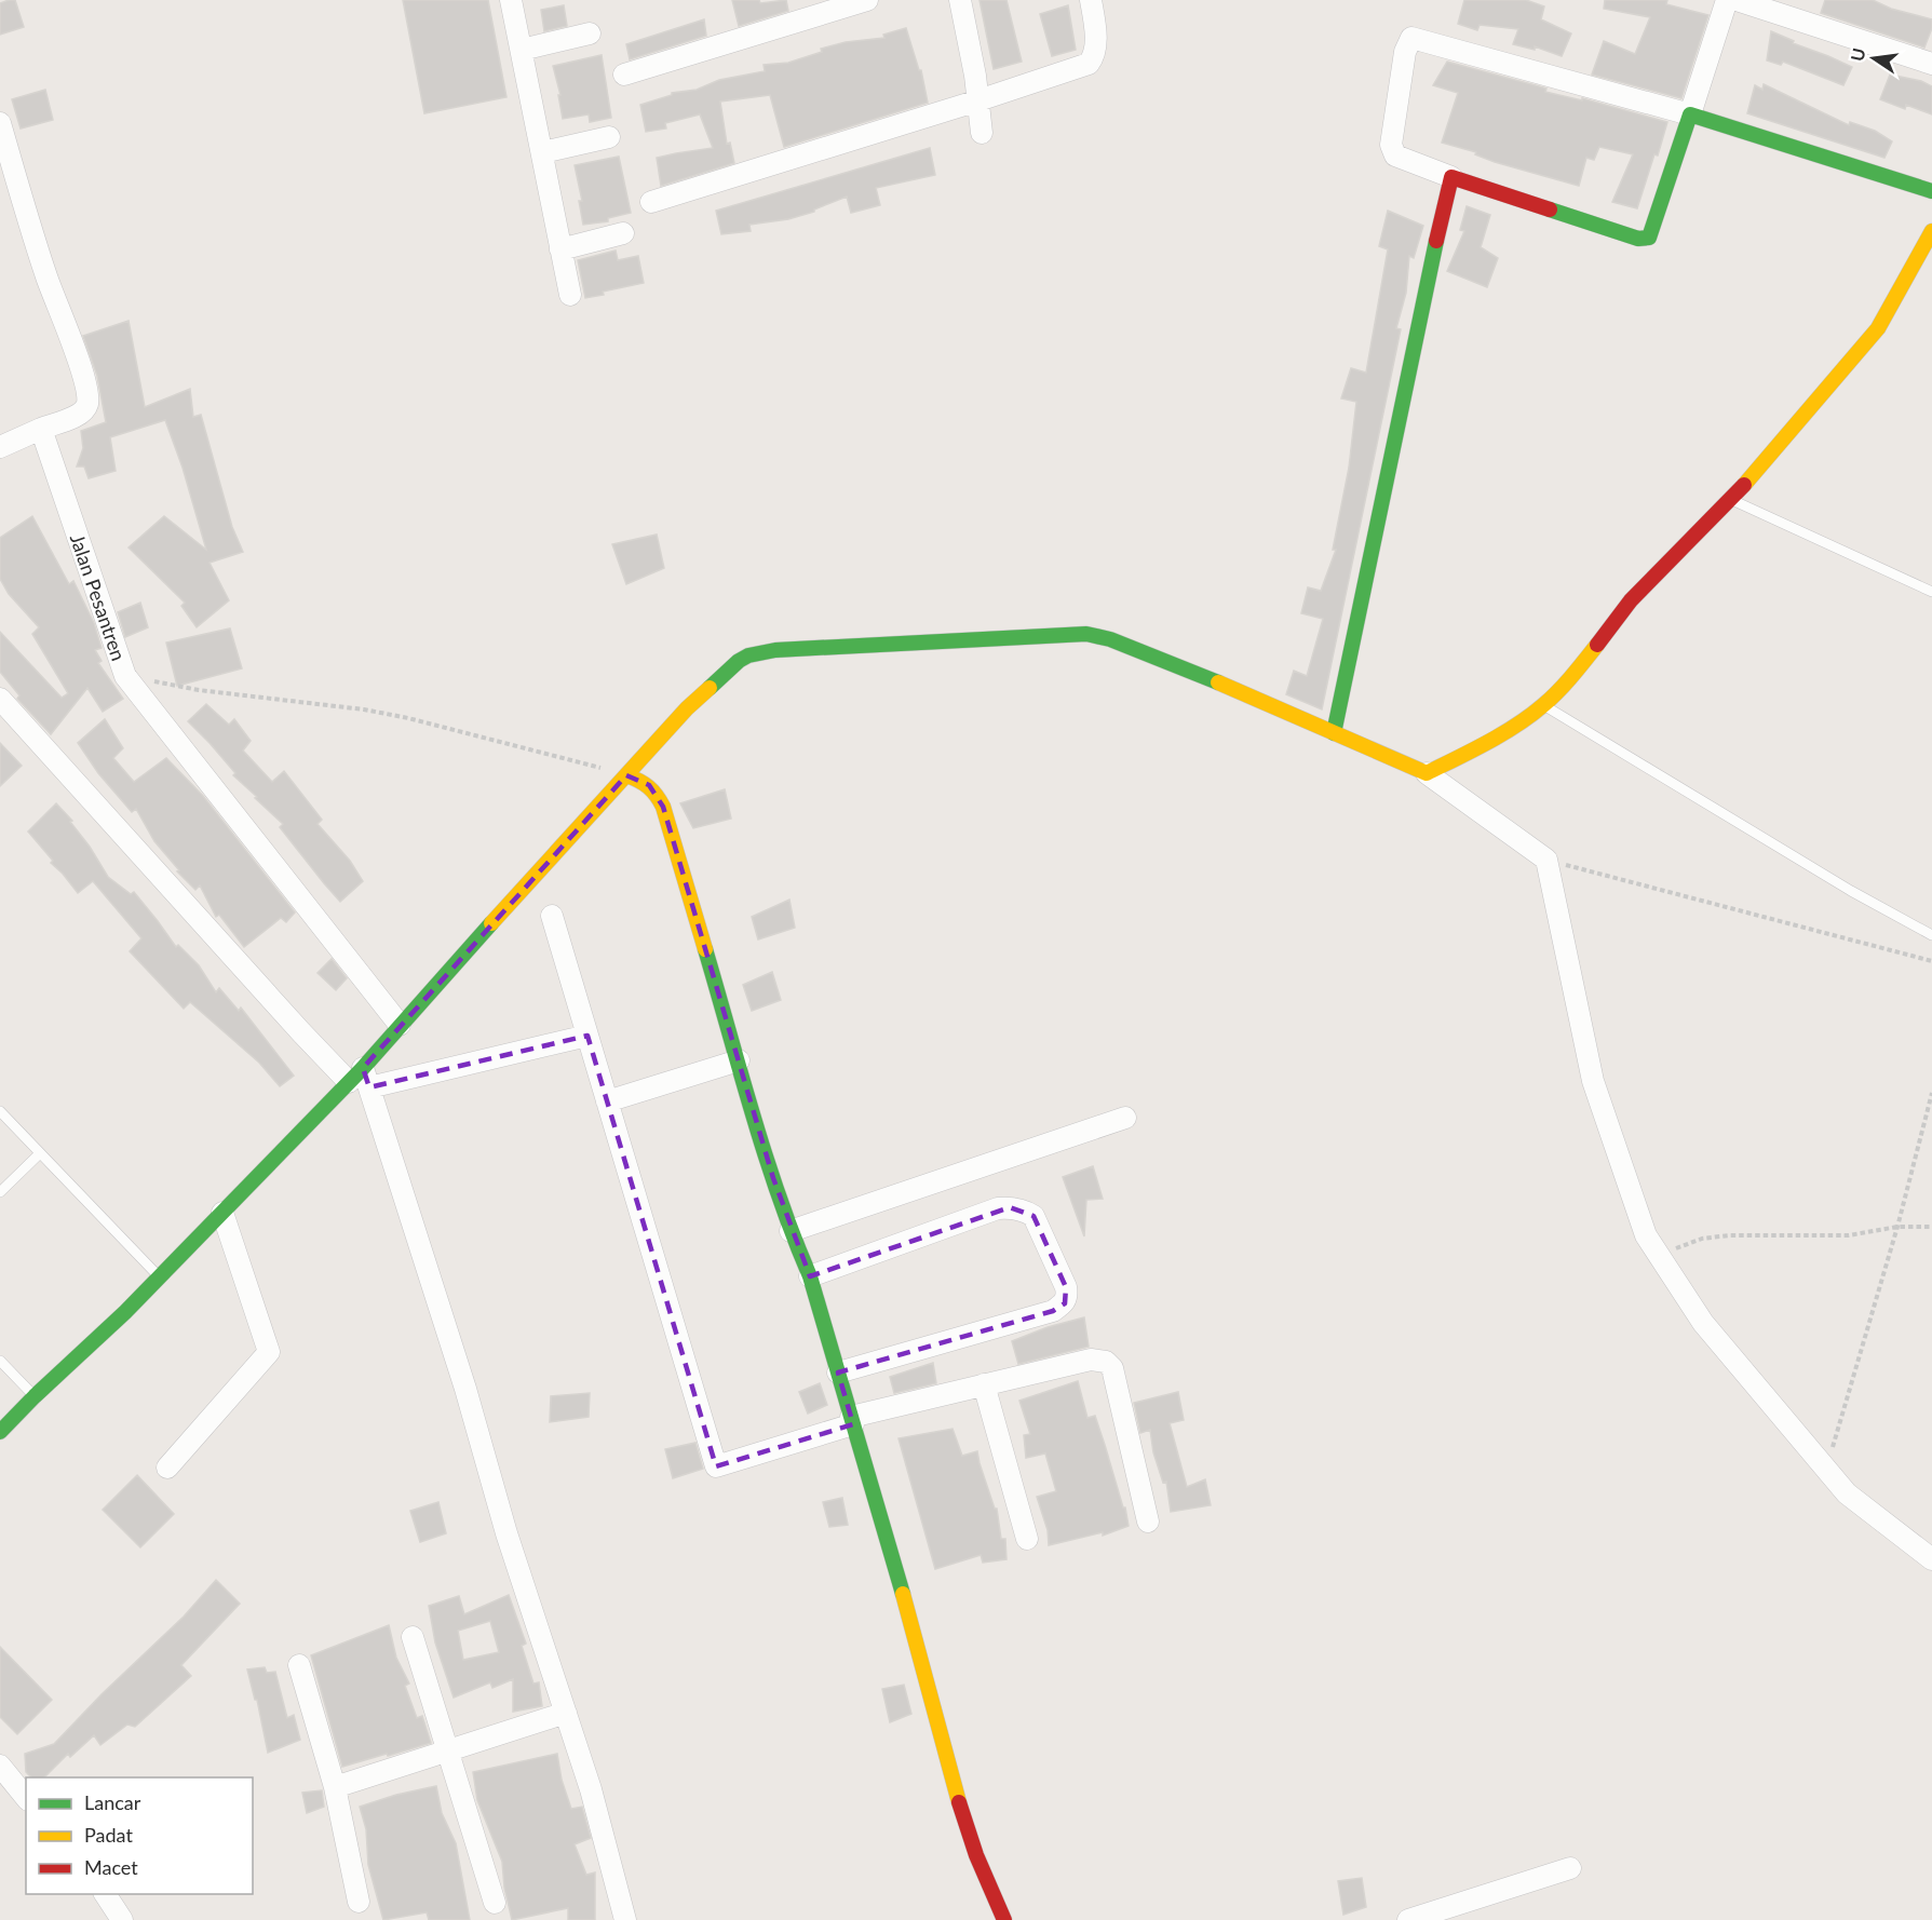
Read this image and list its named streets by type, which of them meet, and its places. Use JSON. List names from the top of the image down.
{
  "streets": {
    "street": ["Jalan Pesantren"]
  },
  "legend": ["Lancar", "Padat", "Macet"],
  "north": "left"
}
